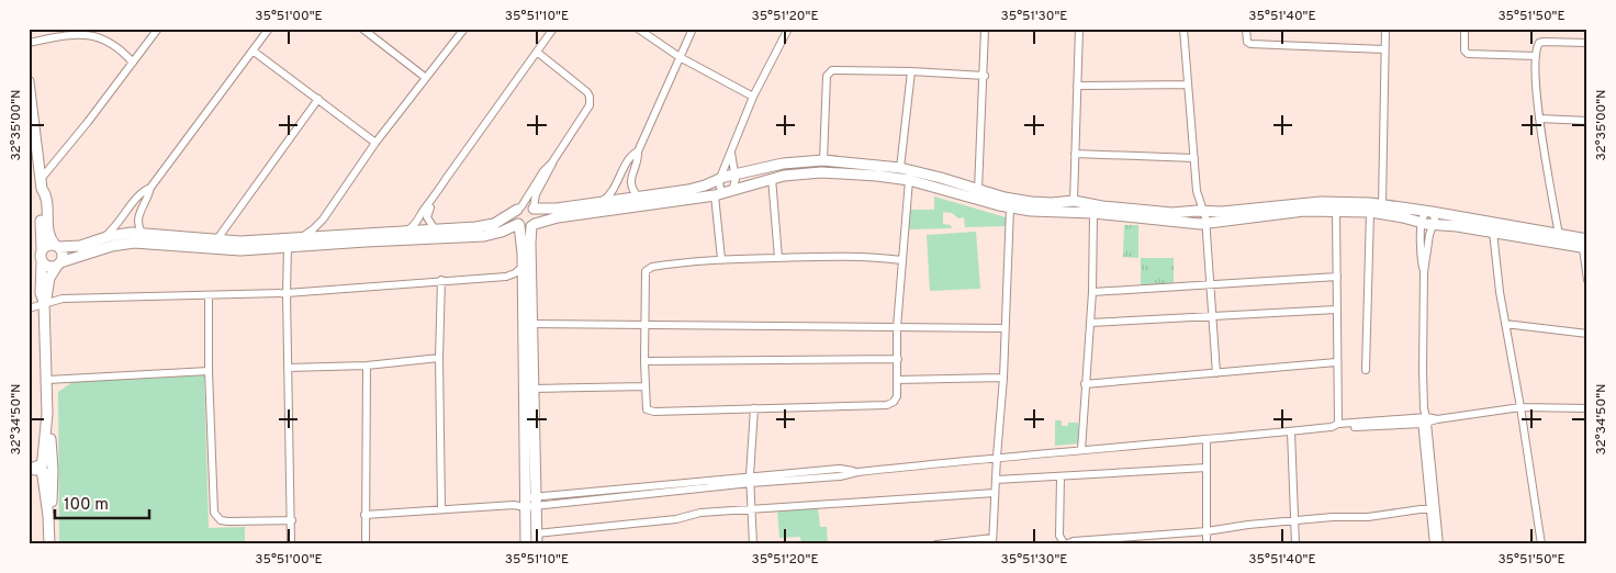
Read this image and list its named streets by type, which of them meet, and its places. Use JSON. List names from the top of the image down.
{
  "scale_bar": "100 m",
  "coordinates": [
    "35°51'00\"E",
    "35°51'10\"E",
    "35°51'20\"E",
    "35°51'30\"E",
    "35°51'40\"E",
    "35°51'50\"E",
    "32°35'00\"N",
    "32°34'50\"N"
  ]
}
